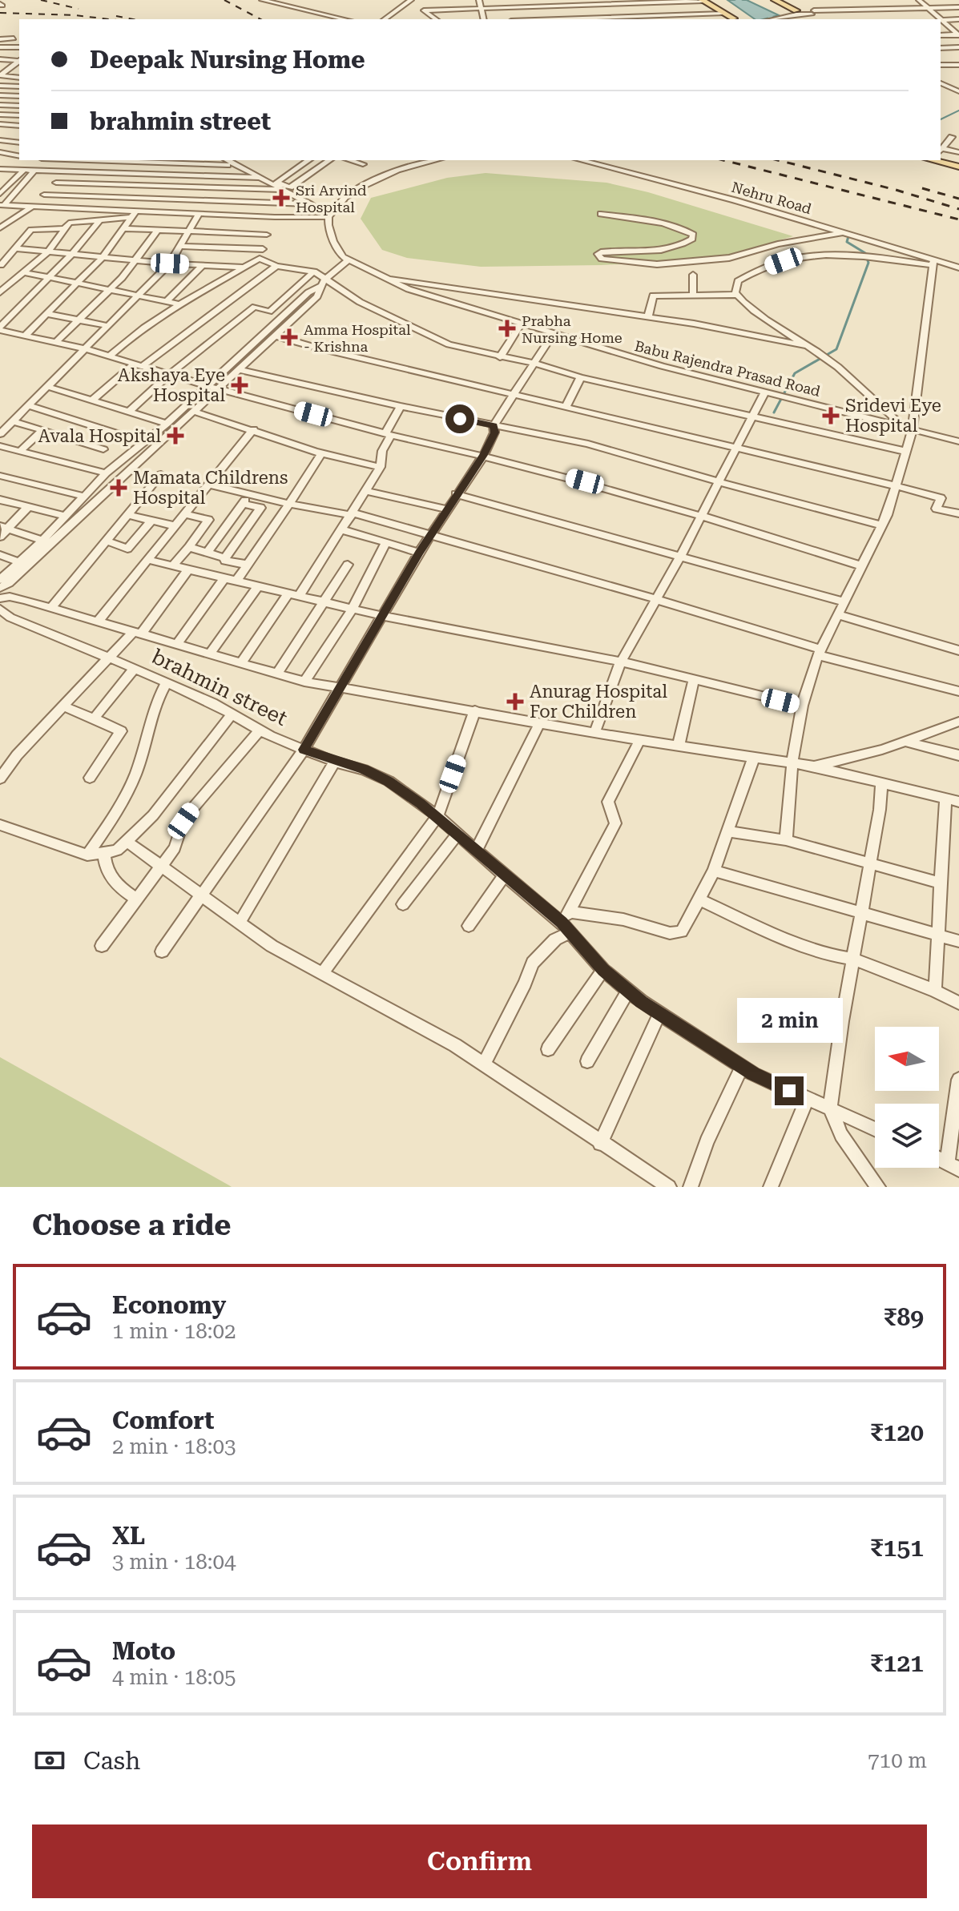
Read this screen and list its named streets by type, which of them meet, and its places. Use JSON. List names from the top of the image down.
{
  "streets": {
    "street": ["Nehru Road", "Babu Rajendra Prasad Road", "brahmin street"]
  },
  "places": {
    "health": [
      "Sri Arvind Hospital",
      "Prabha Nursing Home",
      "Amma Hospital - Krishna",
      "Akshaya Eye Hospital",
      "Sridevi Eye Hospital",
      "Avala Hospital",
      "Mamata Childrens Hospital",
      "Anurag Hospital For Children"
    ]
  },
  "north": "left",
  "page": {
    "banner": ["Deepak Nursing Home", "brahmin street"],
    "bubble": "2 min",
    "heading": "Choose a ride",
    "list": [
      {
        "name": "Economy",
        "note": "1 min · 18:02",
        "value": "₹89"
      },
      {
        "name": "Comfort",
        "note": "2 min · 18:03",
        "value": "₹120"
      },
      {
        "name": "XL",
        "note": "3 min · 18:04",
        "value": "₹151"
      },
      {
        "name": "Moto",
        "note": "4 min · 18:05",
        "value": "₹121"
      }
    ],
    "pay": ["Cash", "710 m"],
    "buttons": "Confirm"
  }
}
